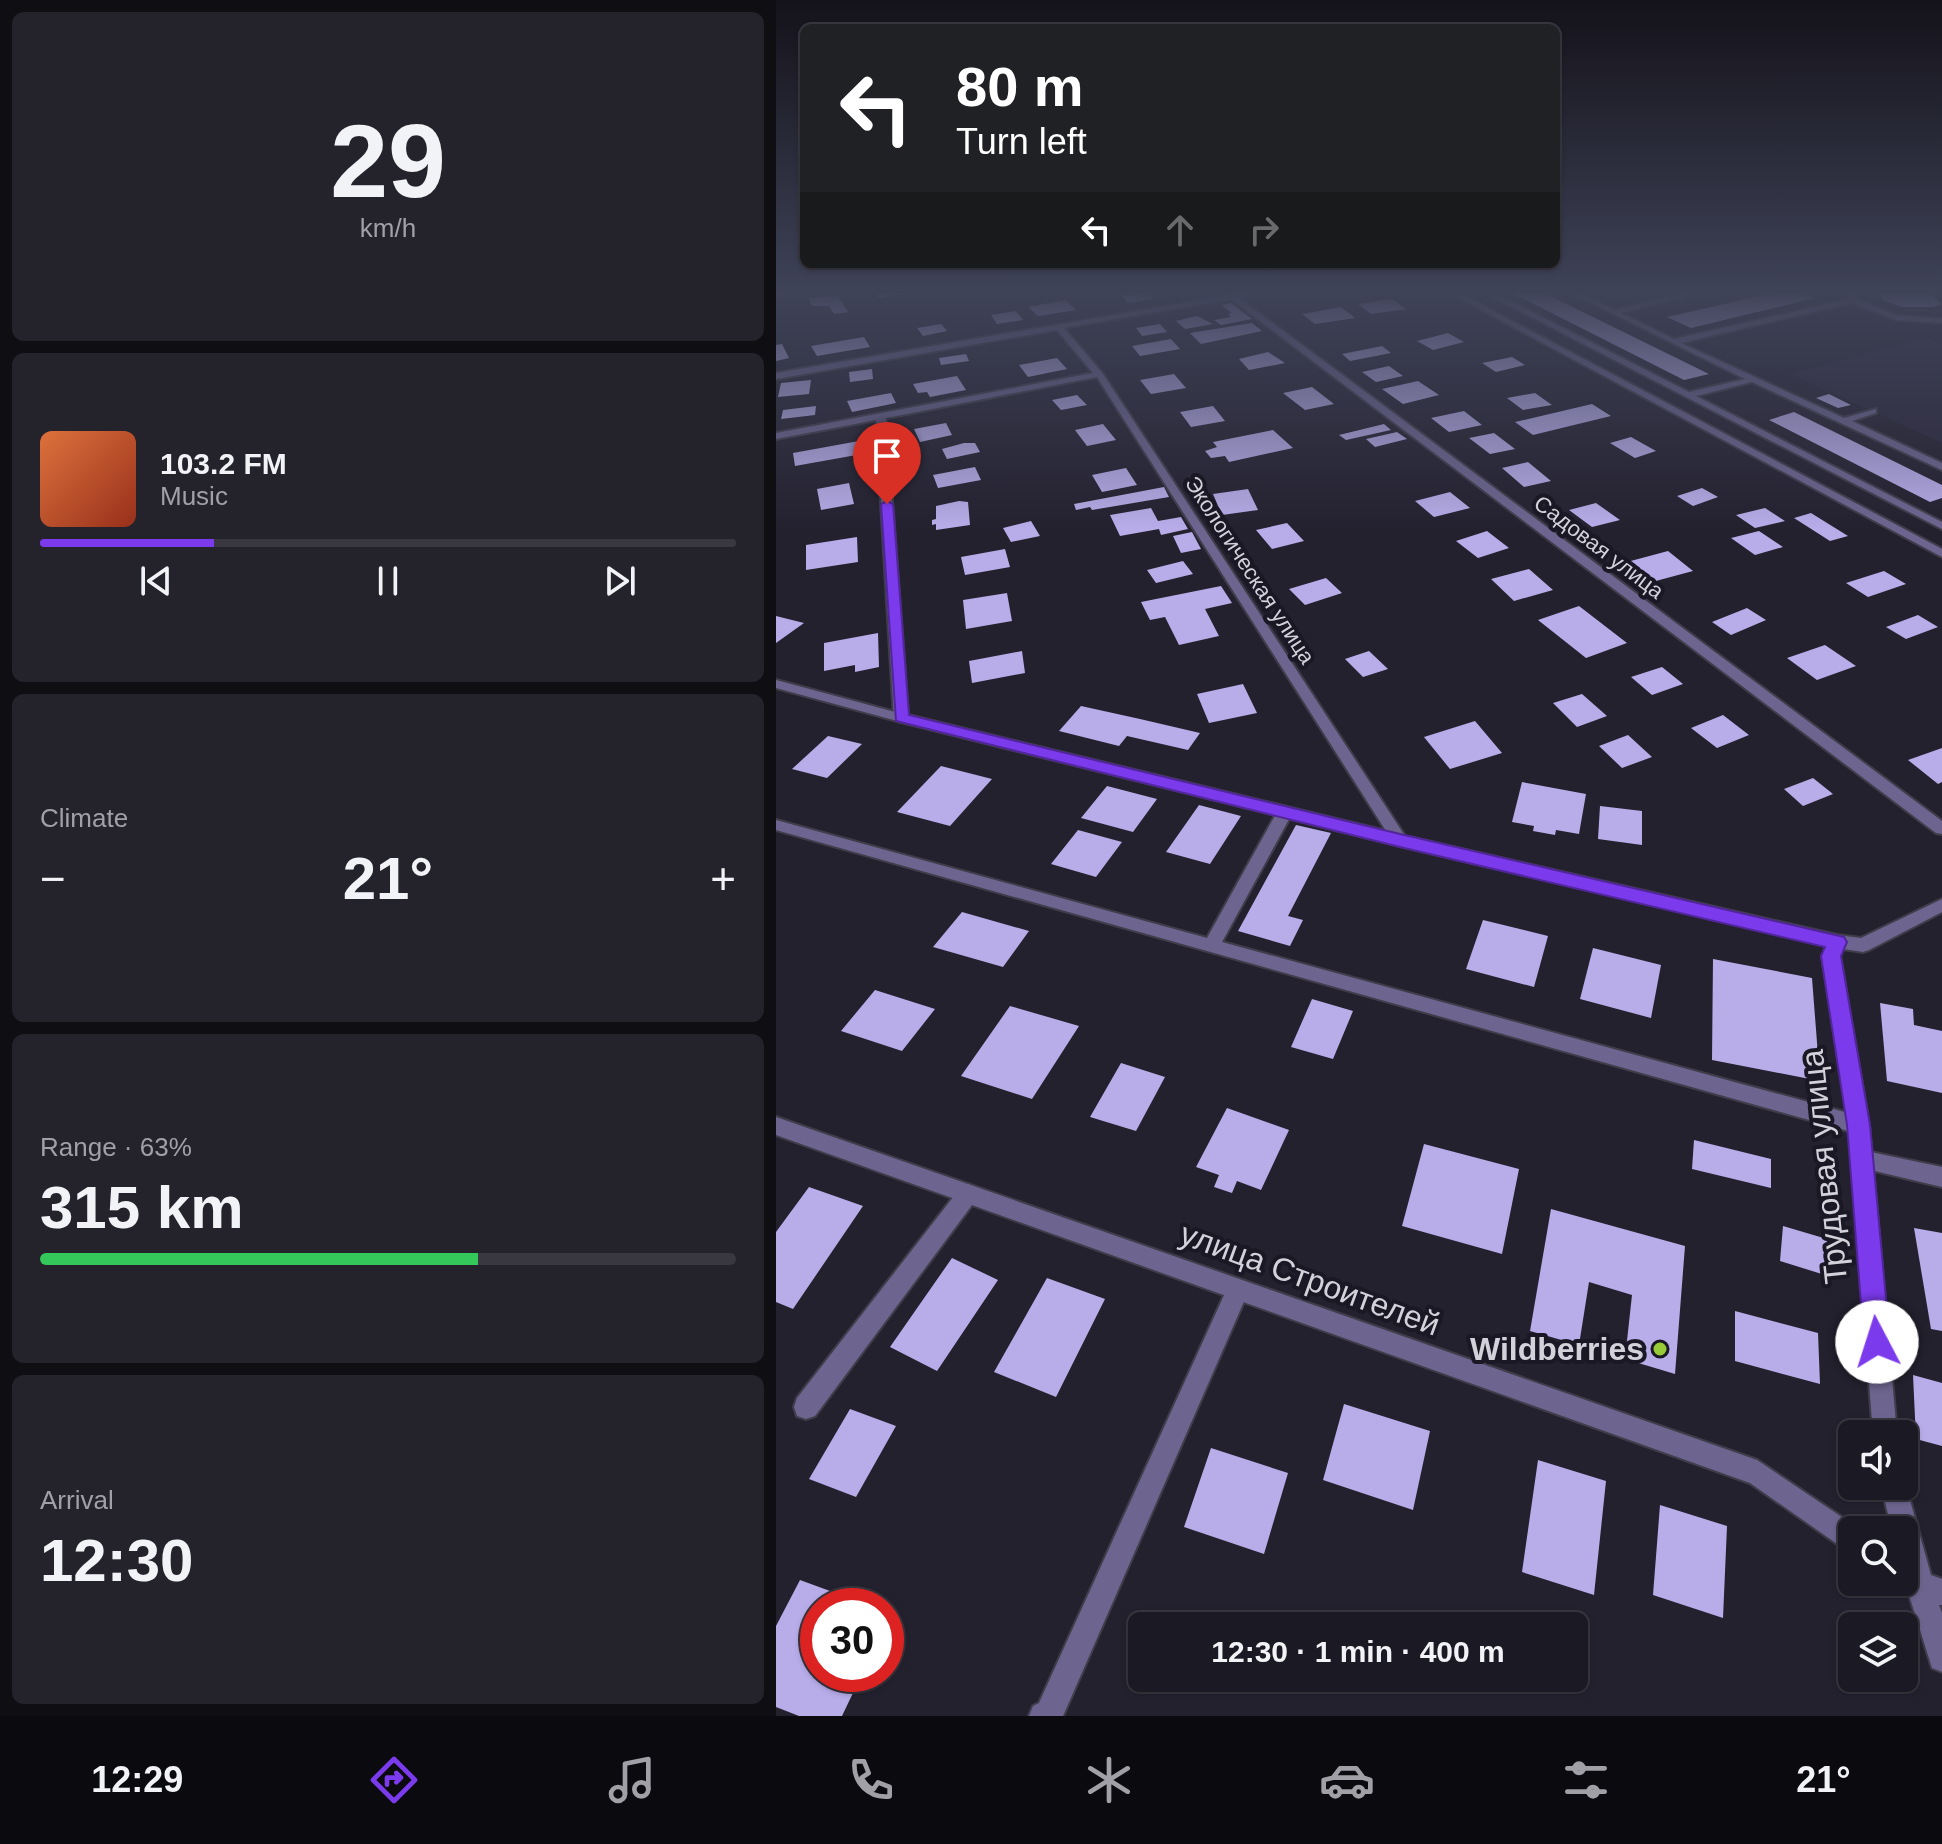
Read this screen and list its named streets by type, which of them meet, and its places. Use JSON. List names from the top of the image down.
{
  "streets": {
    "street": [
      "Садовая улица",
      "Экологическая улица",
      "Трудовая улица",
      "улица Строителей"
    ]
  },
  "places": ["Wildberries"],
  "page": {
    "tile": [
      ["29", "km/h"],
      "Climate",
      ["Range · 63%", "315 km"],
      ["Arrival", "12:30"]
    ],
    "turn": ["80 m", "Turn left"],
    "song": ["103.2 FM", "Music"],
    "heat": ["−", "21°", "+"],
    "limit": "30",
    "trip": "12:30 · 1 min · 400 m",
    "tabs": ["12:29", "21°"]
  }
}
